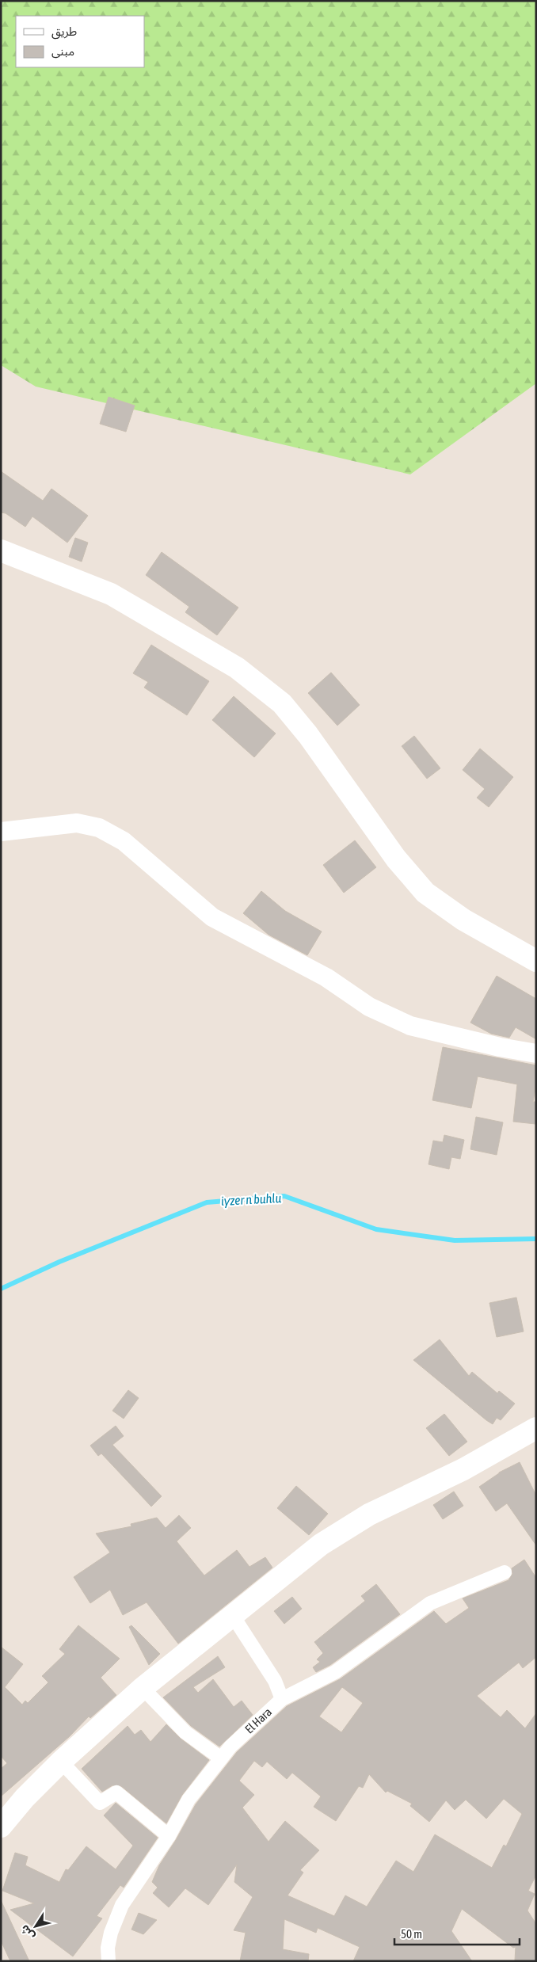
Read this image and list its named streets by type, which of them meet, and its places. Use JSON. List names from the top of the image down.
{
  "streets": {
    "street": ["El Hara"]
  },
  "water": ["iγzer n buhlu"],
  "legend": ["طريق", "مبنى"],
  "scale_bar": "50 m",
  "north": "bottom left"
}
